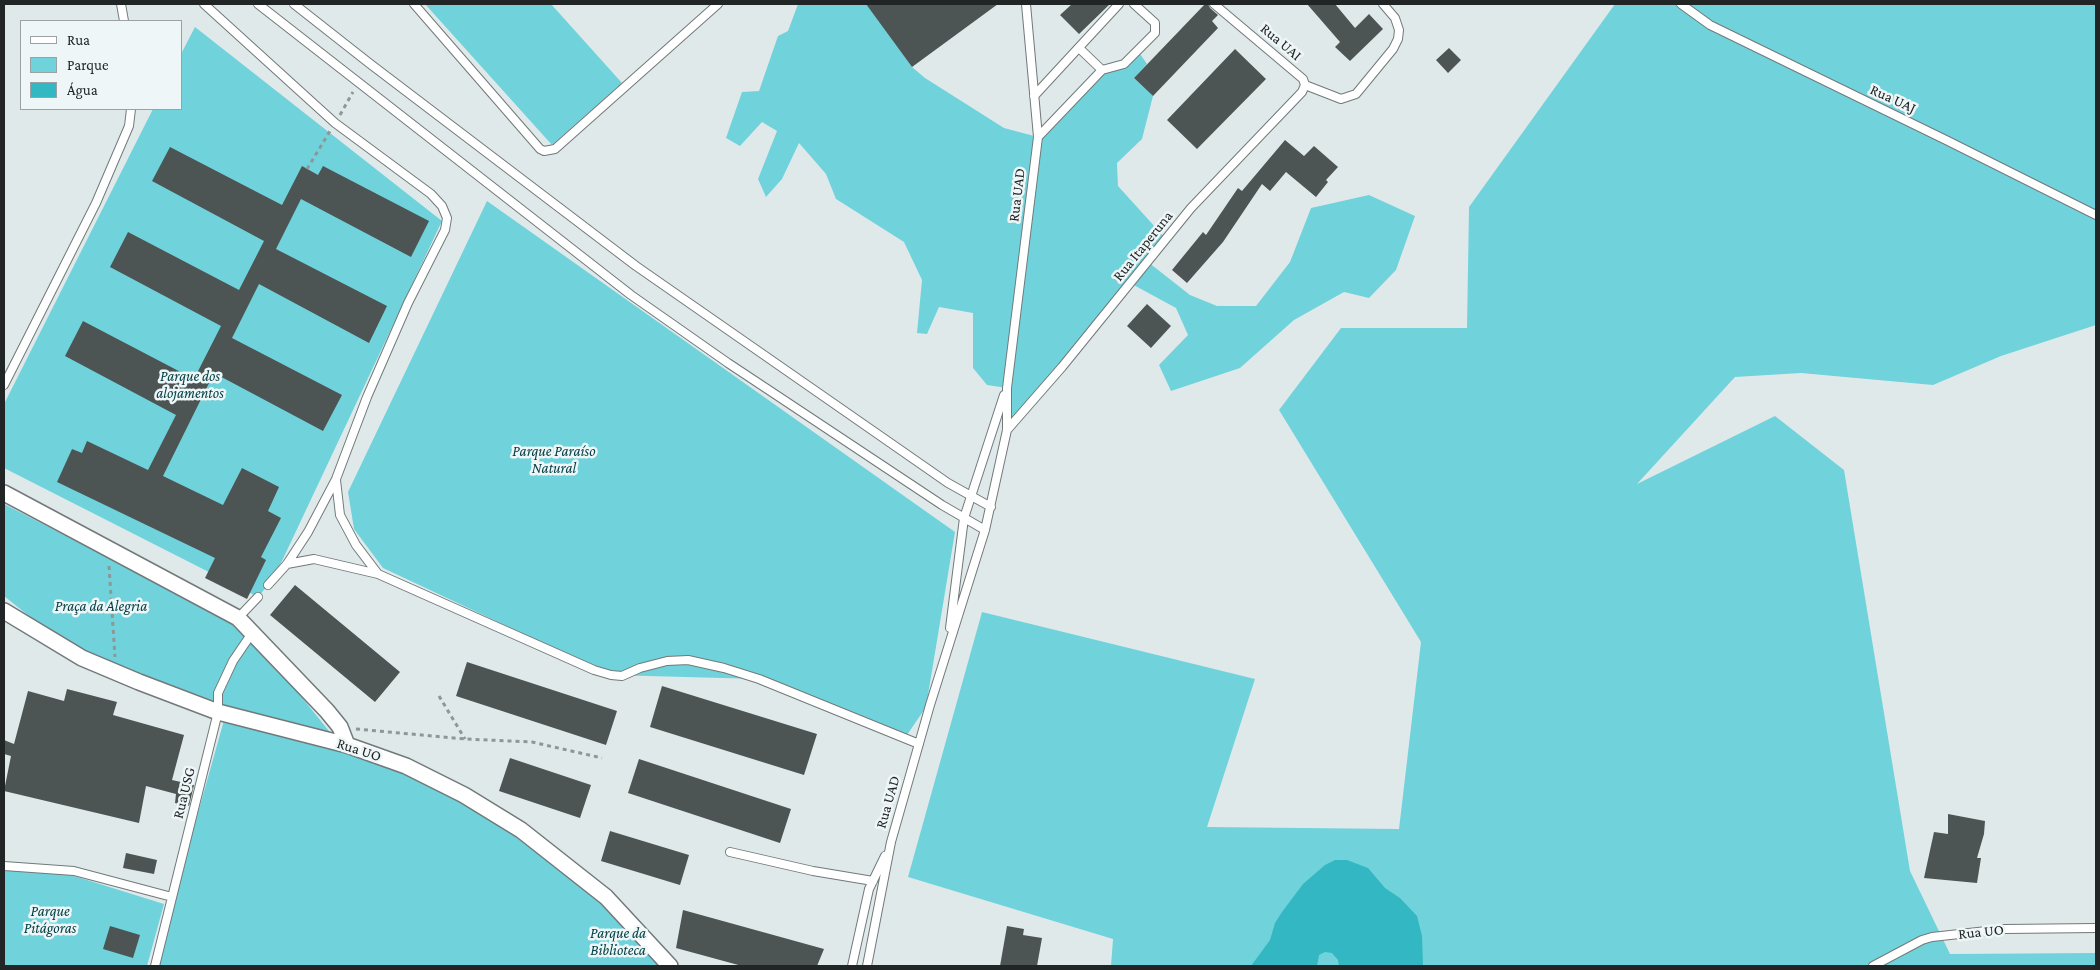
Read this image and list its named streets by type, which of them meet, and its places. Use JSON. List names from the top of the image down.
{
  "streets": {
    "street": ["Rua UO"],
    "lane": [
      "Rua UAI",
      "Rua UAJ",
      "Rua UAD",
      "Rua Itaperuna",
      "Rua USG"
    ]
  },
  "crossings": [
    ["Rua UAI", "Rua Itaperuna"],
    ["Rua UAD", "Rua Itaperuna"],
    ["Rua UO", "Rua USG"]
  ],
  "parks": [
    "Parque dos alojamentos",
    "Parque Paraíso Natural",
    "Praça da Alegria",
    "Parque Pitágoras",
    "Parque da Biblioteca"
  ],
  "legend": ["Rua", "Parque", "Água"]
}
